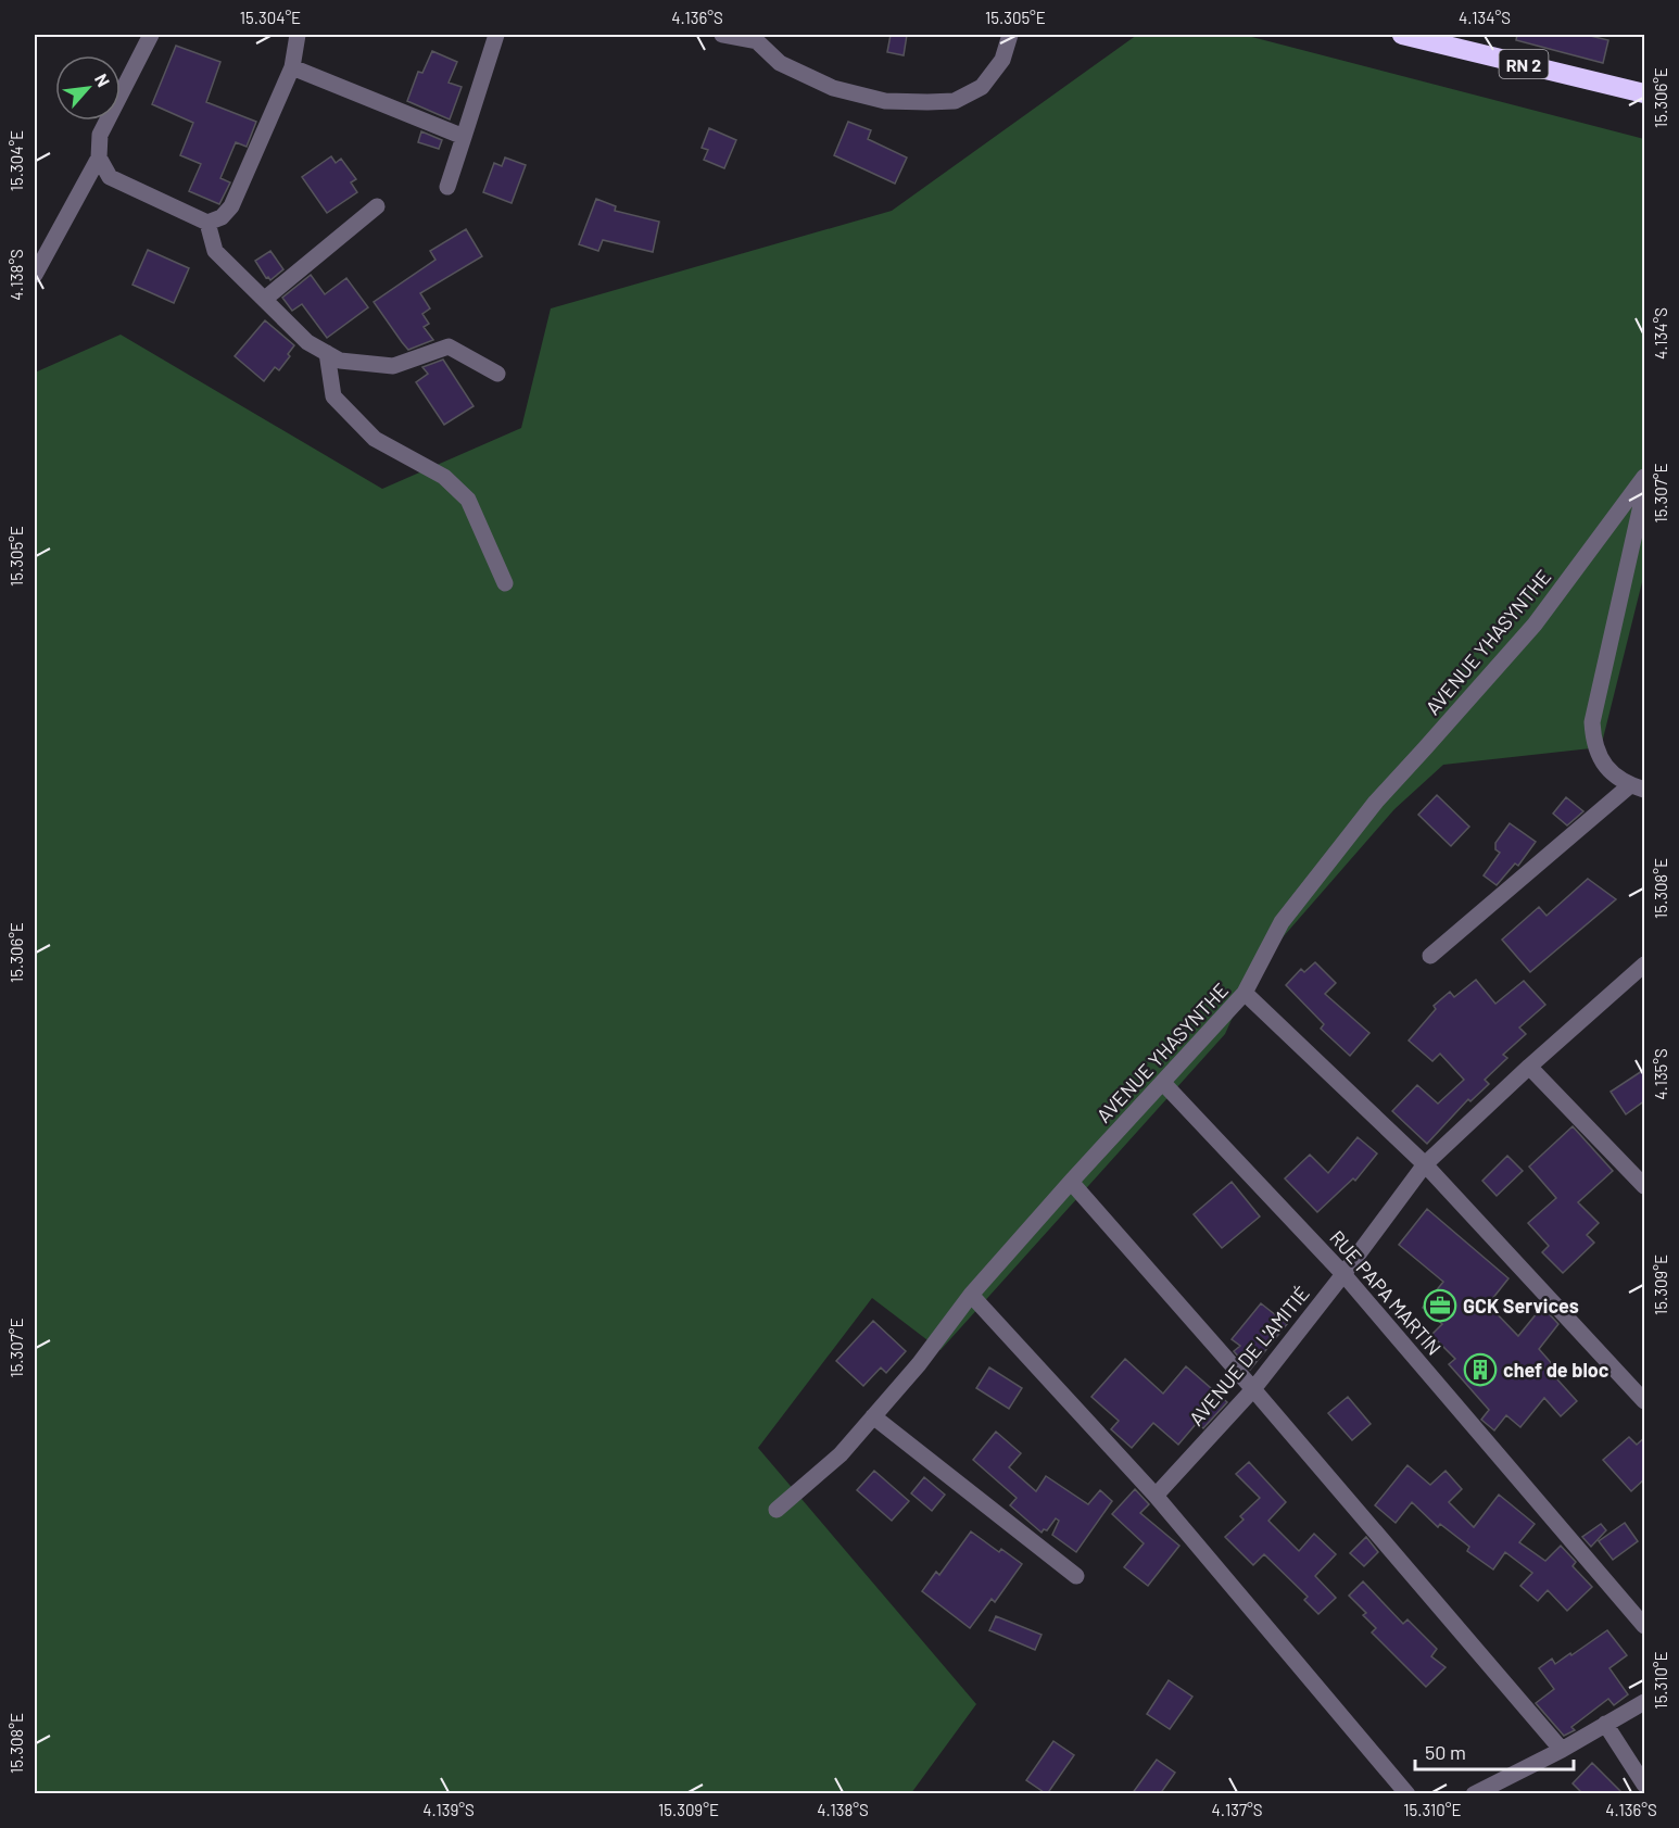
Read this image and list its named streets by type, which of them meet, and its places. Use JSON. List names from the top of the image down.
{
  "streets": {
    "highway": ["RN 2"],
    "street": ["AVENUE YHASYNTHE", "RUE PAPA MARTIN", "AVENUE DE L'AMITIÉ"]
  },
  "crossings": [
    ["AVENUE YHASYNTHE", "RUE PAPA MARTIN"],
    ["RUE PAPA MARTIN", "AVENUE DE L'AMITIÉ"]
  ],
  "places": {
    "office": ["GCK Services"],
    "building": ["chef de bloc"]
  },
  "scale_bar": "50 m",
  "north": "top right",
  "coordinates": [
    "15.304°E",
    "4.136°S",
    "15.305°E",
    "4.134°S",
    "15.306°E",
    "4.138°S",
    "15.307°E",
    "15.308°E",
    "4.135°S",
    "15.309°E",
    "15.310°E",
    "4.139°S",
    "4.137°S"
  ]
}
